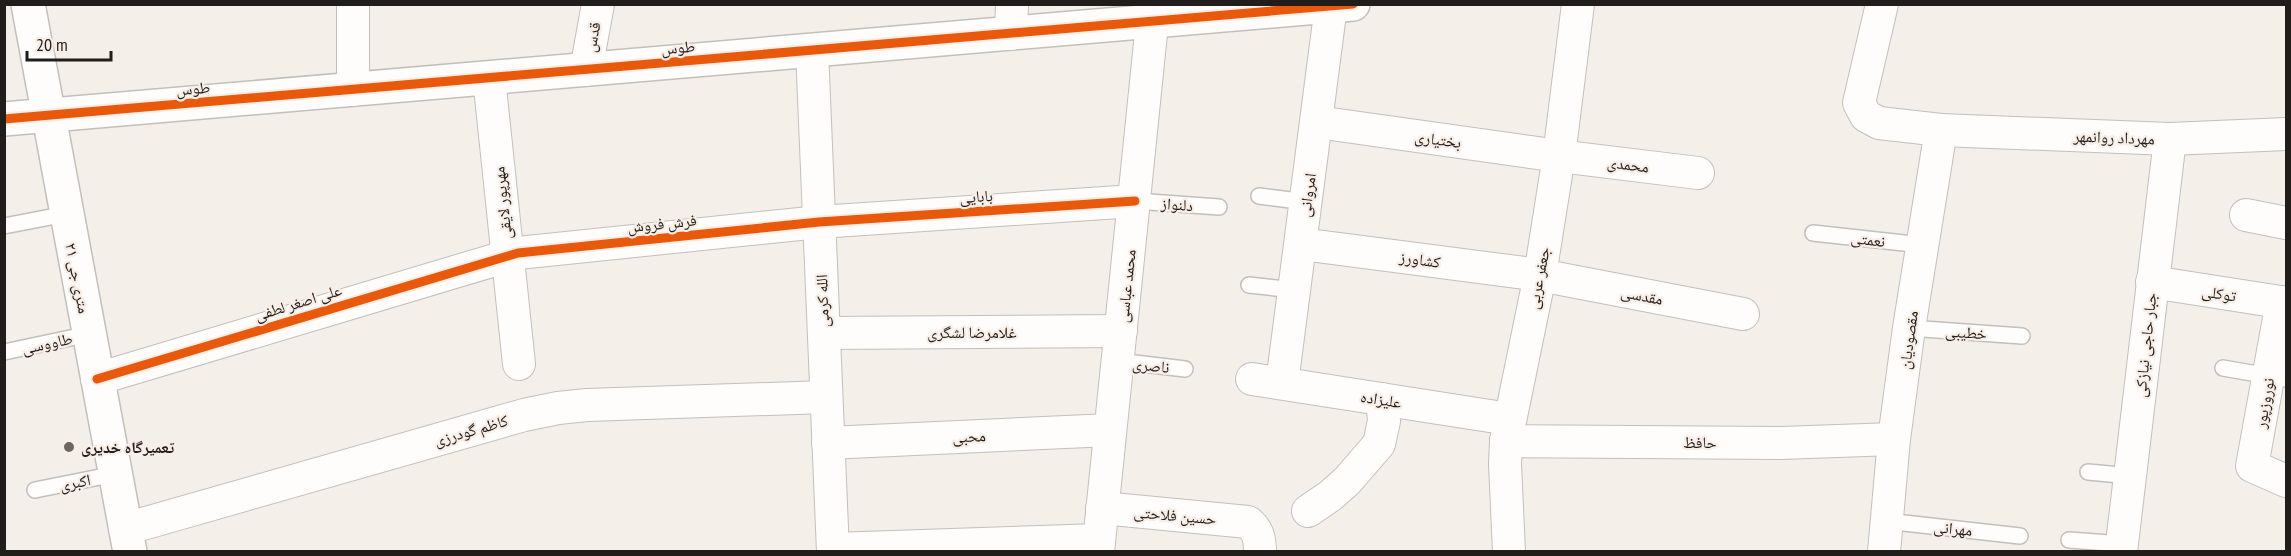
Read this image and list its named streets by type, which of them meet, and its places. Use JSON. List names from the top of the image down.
{
  "streets": {
    "street": [
      "قدس",
      "طوس",
      "مهرداد روانمهر",
      "بختیاری",
      "محمدی",
      "امروانی",
      "بابایی",
      "مهرپور لایقی",
      "فرش فروش",
      "کشاورز",
      "۲۱ متری جی",
      "جعفر عربی",
      "محمد عباسی",
      "توکلی",
      "مقدسی",
      "الله کرمی",
      "علی‌ اصغر لطفی",
      "غلامرضا لشگری",
      "مقصودیان",
      "جبار حاجی نیازکی",
      "علیزاده",
      "نوروزپور",
      "کاظم گودرزی",
      "محبی",
      "حافظ",
      "حسین فلاحتی"
    ],
    "lane": [
      "دلنواز",
      "نعمتی",
      "خطیبی",
      "طاووسی",
      "ناصری",
      "اکبری",
      "مهرانی"
    ]
  },
  "crossings": [
    ["قدس", "طوس"],
    ["طوس", "امروانی"],
    ["طوس", "مهرپور لایقی"],
    ["طوس", "۲۱ متری جی"],
    ["طوس", "محمد عباسی"],
    ["طوس", "الله کرمی"],
    ["مهرداد روانمهر", "مقصودیان"],
    ["مهرداد روانمهر", "جبار حاجی نیازکی"],
    ["بختیاری", "محمدی"],
    ["بختیاری", "امروانی"],
    ["بختیاری", "جعفر عربی"],
    ["محمدی", "جعفر عربی"],
    ["امروانی", "کشاورز"],
    ["امروانی", "علیزاده"],
    ["بابایی", "دلنواز"],
    ["بابایی", "فرش فروش"],
    ["بابایی", "محمد عباسی"],
    ["بابایی", "الله کرمی"],
    ["مهرپور لایقی", "فرش فروش"],
    ["مهرپور لایقی", "علی‌ اصغر لطفی"],
    ["دلنواز", "محمد عباسی"],
    ["فرش فروش", "الله کرمی"],
    ["فرش فروش", "علی‌ اصغر لطفی"],
    ["نعمتی", "مقصودیان"],
    ["کشاورز", "جعفر عربی"],
    ["کشاورز", "مقدسی"],
    ["۲۱ متری جی", "علی‌ اصغر لطفی"],
    ["۲۱ متری جی", "طاووسی"],
    ["۲۱ متری جی", "کاظم گودرزی"],
    ["۲۱ متری جی", "اکبری"],
    ["جعفر عربی", "مقدسی"],
    ["جعفر عربی", "علیزاده"],
    ["جعفر عربی", "حافظ"],
    ["محمد عباسی", "غلامرضا لشگری"],
    ["محمد عباسی", "ناصری"],
    ["محمد عباسی", "محبی"],
    ["محمد عباسی", "حسین فلاحتی"],
    ["توکلی", "جبار حاجی نیازکی"],
    ["توکلی", "نوروزپور"],
    ["الله کرمی", "غلامرضا لشگری"],
    ["الله کرمی", "کاظم گودرزی"],
    ["الله کرمی", "محبی"],
    ["غلامرضا لشگری", "ناصری"],
    ["خطیبی", "مقصودیان"],
    ["مقصودیان", "حافظ"],
    ["مقصودیان", "مهرانی"],
    ["علیزاده", "حافظ"]
  ],
  "places": ["تعمیرگاه خدیری"],
  "scale_bar": "20 m"
}
